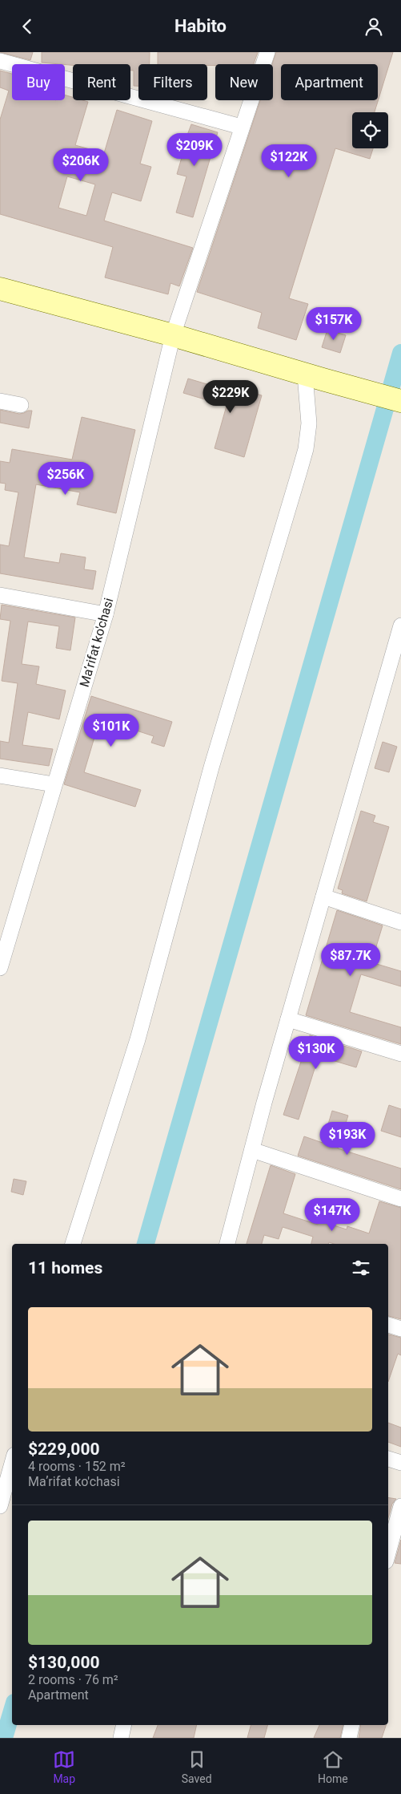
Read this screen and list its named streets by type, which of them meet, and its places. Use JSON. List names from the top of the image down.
{
  "streets": {
    "street": ["Maʼrifat ko'chasi"]
  },
  "page": {
    "header": "Habito",
    "chip": [
      "Buy",
      "Rent",
      "Filters",
      "New",
      "Apartment"
    ],
    "price": [
      "$209K",
      "$122K",
      "$206K",
      "$157K",
      "$229K",
      "$256K",
      "$101K",
      "$87.7K",
      "$130K",
      "$193K",
      "$147K"
    ],
    "heading": "11 homes",
    "list": [
      {
        "name": "$229,000",
        "note": "4 rooms · 152 m² · Maʼrifat ko'chasi"
      },
      {
        "name": "$130,000",
        "note": "2 rooms · 76 m² · Apartment"
      }
    ],
    "tabs": ["Map", "Saved", "Home"]
  }
}
